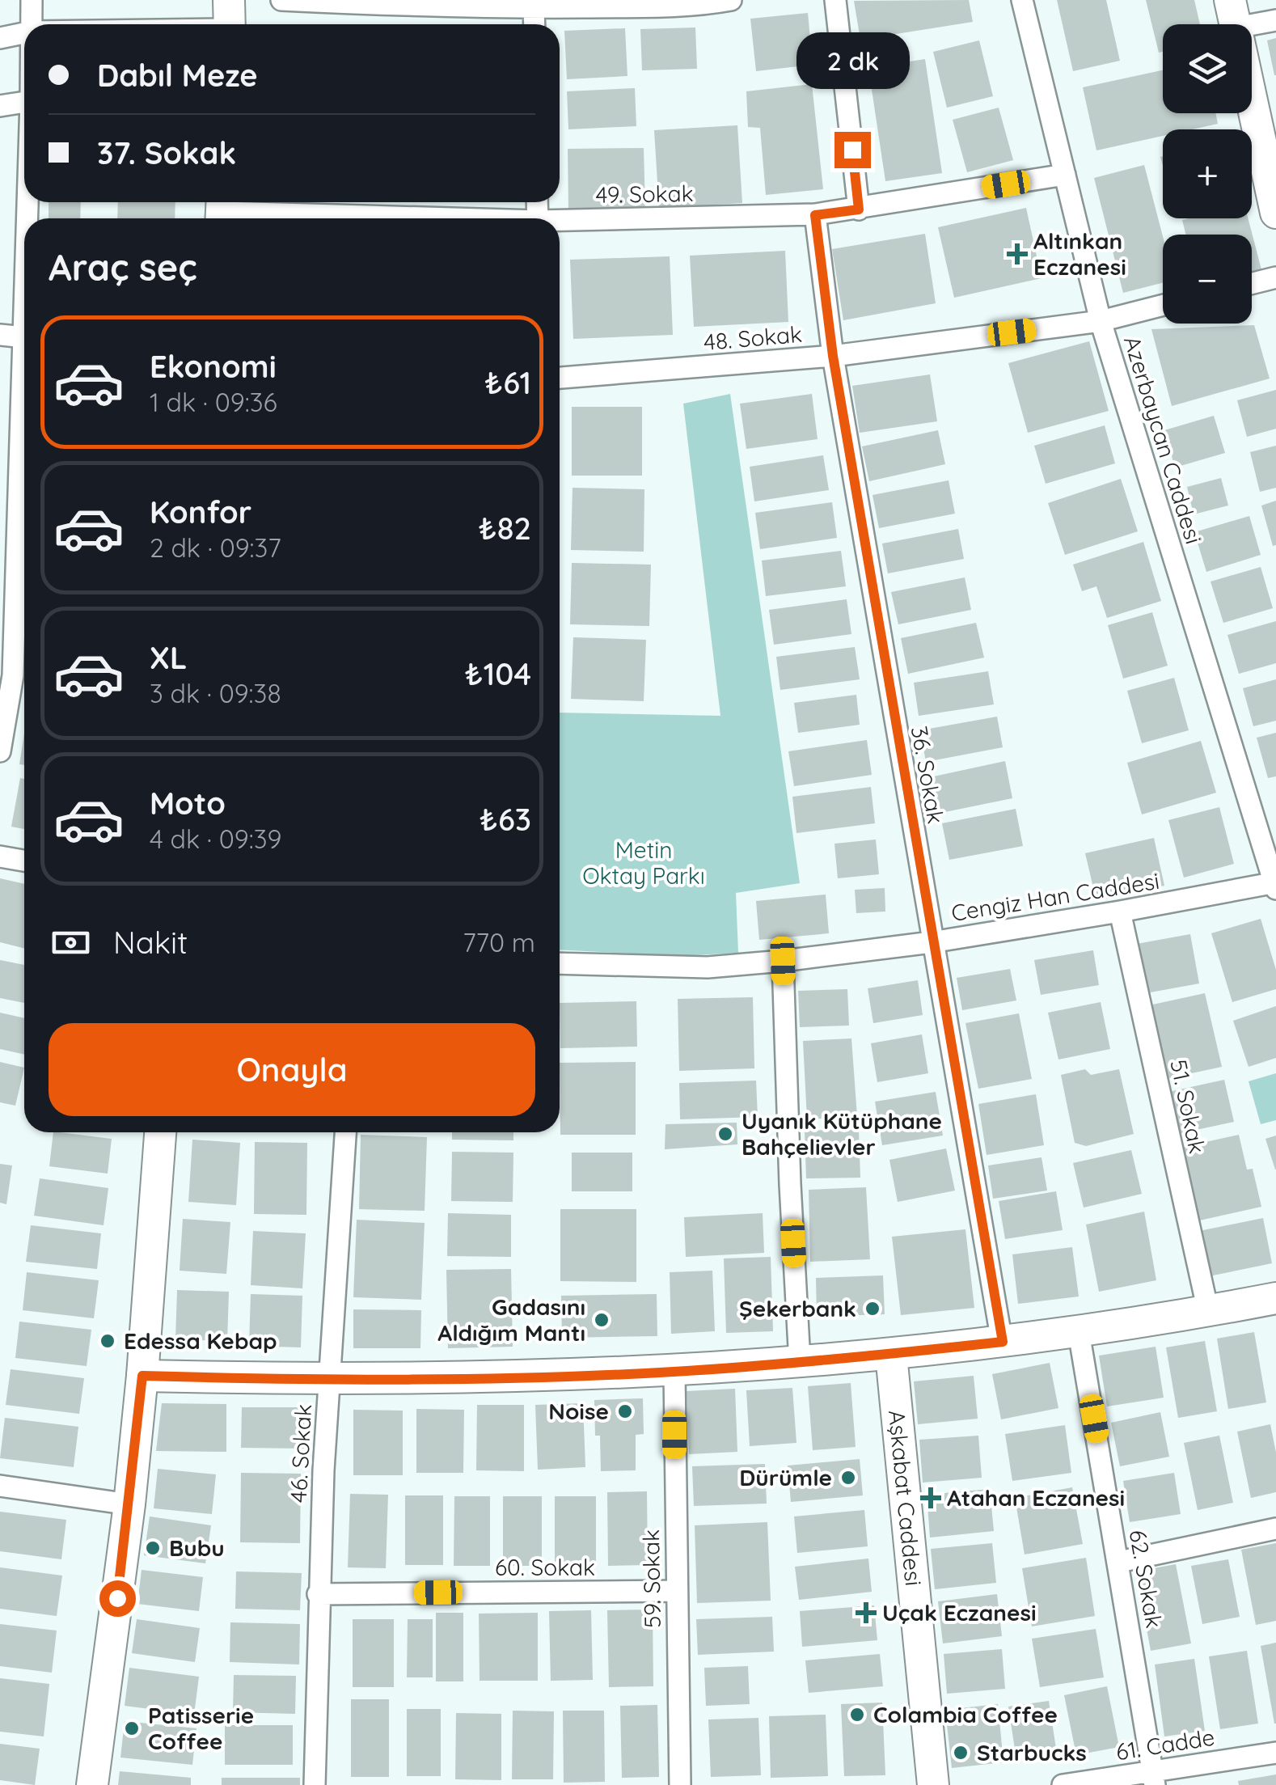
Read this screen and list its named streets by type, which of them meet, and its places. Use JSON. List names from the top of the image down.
{
  "streets": {
    "main road": ["Aşkabat Caddesi"],
    "street": [
      "49. Sokak",
      "48. Sokak",
      "Azerbaycan Caddesi",
      "36. Sokak",
      "Cengiz Han Caddesi",
      "51. Sokak",
      "46. Sokak",
      "60. Sokak",
      "59. Sokak",
      "62. Sokak",
      "61. Cadde"
    ]
  },
  "crossings": [
    ["49. Sokak", "Azerbaycan Caddesi"],
    ["49. Sokak", "36. Sokak"],
    ["48. Sokak", "Azerbaycan Caddesi"],
    ["48. Sokak", "36. Sokak"],
    ["Azerbaycan Caddesi", "Cengiz Han Caddesi"],
    ["36. Sokak", "Cengiz Han Caddesi"],
    ["Cengiz Han Caddesi", "51. Sokak"],
    ["46. Sokak", "60. Sokak"],
    ["60. Sokak", "59. Sokak"],
    ["62. Sokak", "61. Cadde"]
  ],
  "parks": ["Metin Oktay Parkı"],
  "places": {
    "health": ["Altınkan Eczanesi", "Atahan Eczanesi", "Uçak Eczanesi"],
    "other": [
      "Uyanık Kütüphane Bahçelievler",
      "Şekerbank",
      "Gadasını Aldığım Mantı",
      "Edessa Kebap",
      "Noise",
      "Dürümle",
      "Bubu",
      "Colambia Coffee",
      "Patisserie Coffee",
      "Starbucks"
    ]
  },
  "page": {
    "map_buttons": ["+", "−"],
    "banner": ["Dabıl Meze", "37. Sokak"],
    "bubble": "2 dk",
    "heading": "Araç seç",
    "list": [
      {
        "name": "Ekonomi",
        "note": "1 dk · 09:36",
        "value": "₺61"
      },
      {
        "name": "Konfor",
        "note": "2 dk · 09:37",
        "value": "₺82"
      },
      {
        "name": "XL",
        "note": "3 dk · 09:38",
        "value": "₺104"
      },
      {
        "name": "Moto",
        "note": "4 dk · 09:39",
        "value": "₺63"
      }
    ],
    "pay": ["Nakit", "770 m"],
    "buttons": "Onayla"
  }
}
